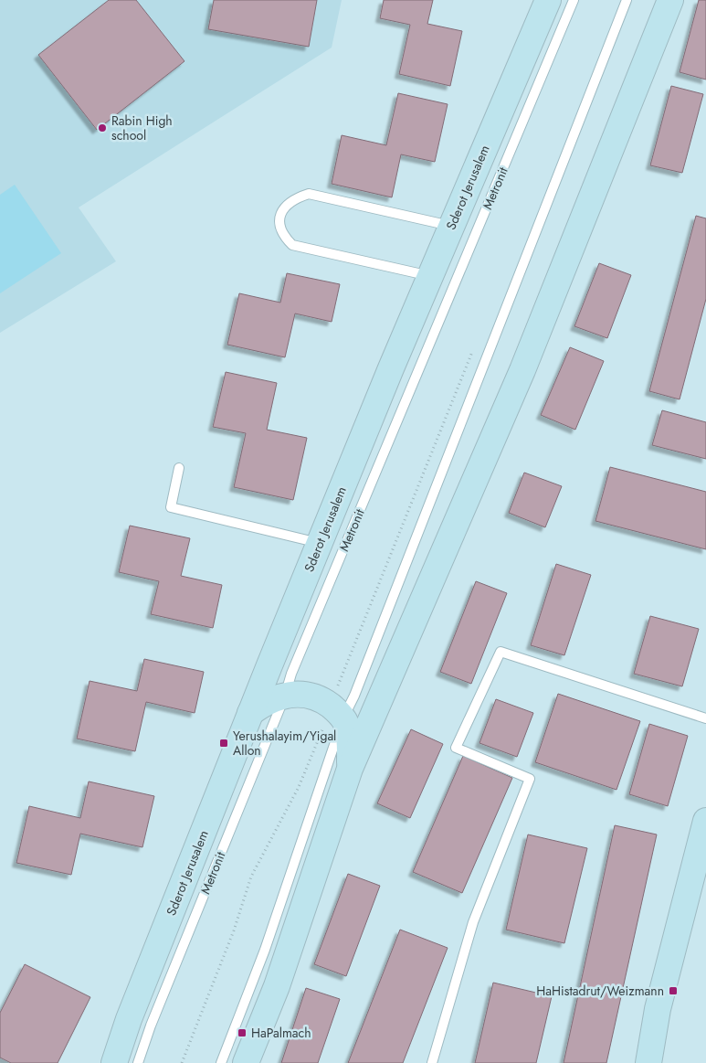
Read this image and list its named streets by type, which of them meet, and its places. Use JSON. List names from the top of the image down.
{
  "streets": {
    "main road": ["Sderot Jerusalem"],
    "lane": ["Metronit"]
  },
  "places": {
    "other": ["Rabin High school"],
    "transit": ["Yerushalayim/Yigal Allon", "HaHistadrut/Weizmann", "HaPalmach"]
  }
}
